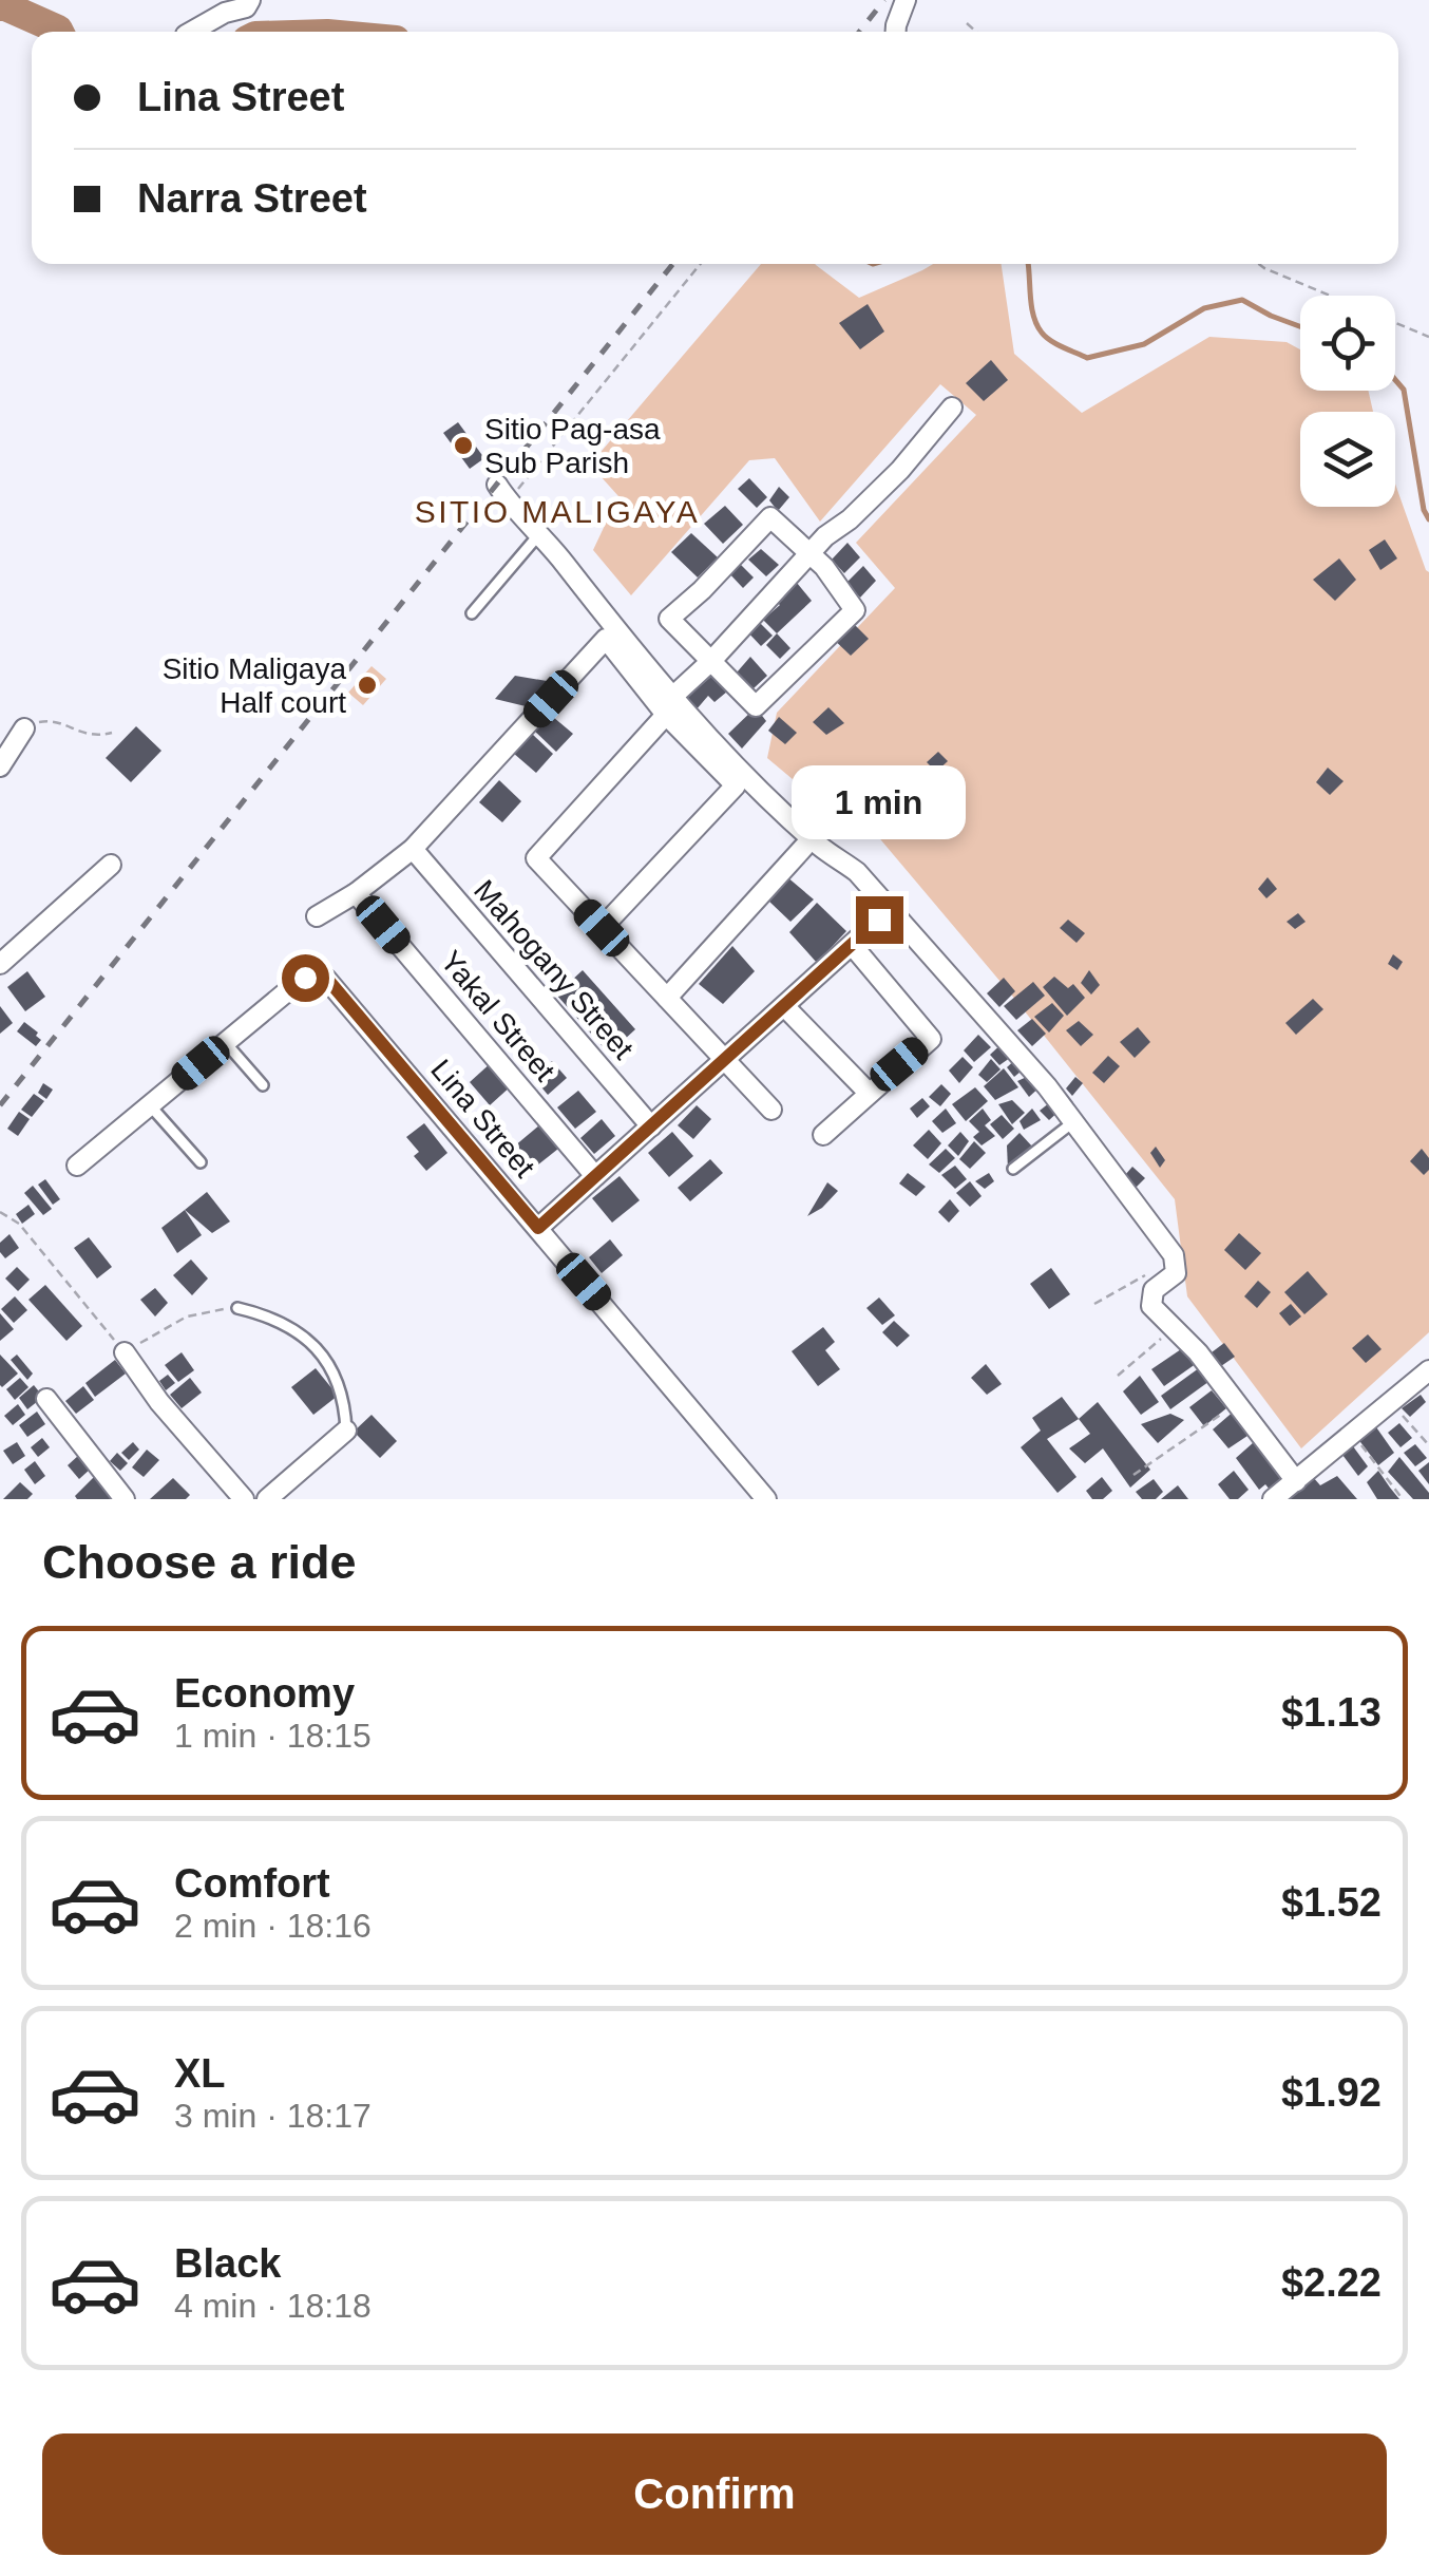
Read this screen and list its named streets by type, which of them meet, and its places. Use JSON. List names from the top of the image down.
{
  "streets": {
    "street": ["Mahogany Street", "Yakal Street", "Lina Street"]
  },
  "districts": ["SITIO MALIGAYA"],
  "places": ["Sitio Pag-asa Sub Parish", "Sitio Maligaya Half court"],
  "page": {
    "banner": ["Lina Street", "Narra Street"],
    "bubble": "1 min",
    "heading": "Choose a ride",
    "list": [
      {
        "name": "Economy",
        "note": "1 min · 18:15",
        "value": "$1.13"
      },
      {
        "name": "Comfort",
        "note": "2 min · 18:16",
        "value": "$1.52"
      },
      {
        "name": "XL",
        "note": "3 min · 18:17",
        "value": "$1.92"
      },
      {
        "name": "Black",
        "note": "4 min · 18:18",
        "value": "$2.22"
      }
    ],
    "buttons": "Confirm"
  }
}
